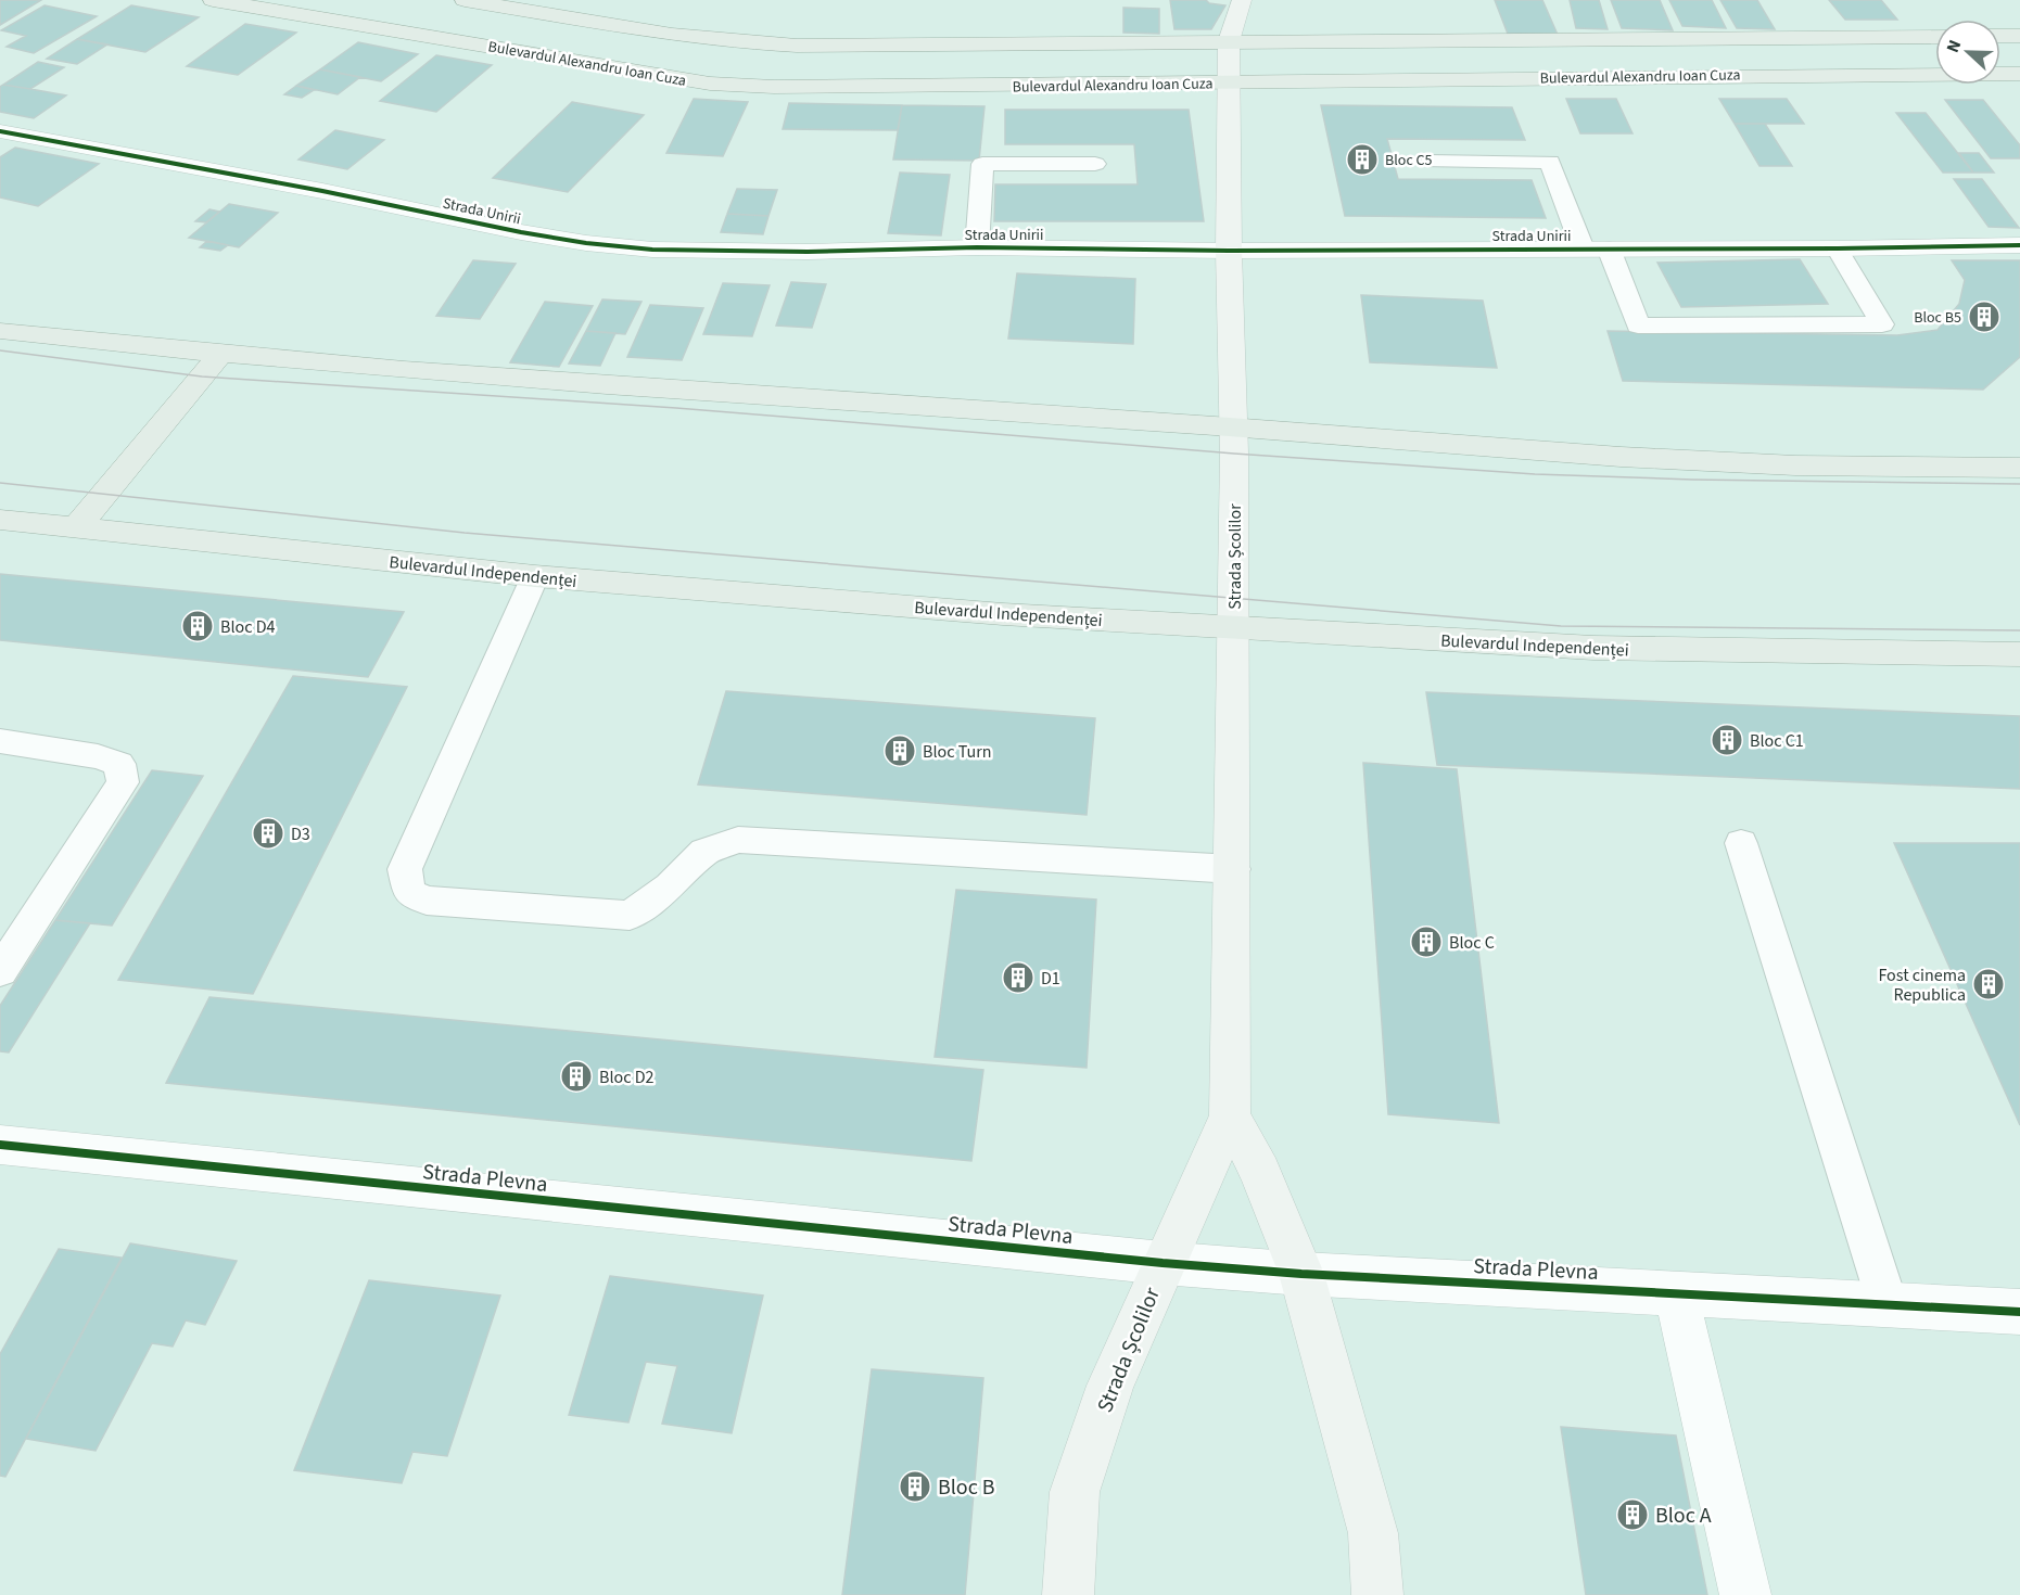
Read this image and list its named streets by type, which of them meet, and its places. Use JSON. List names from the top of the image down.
{
  "streets": {
    "main road": ["Bulevardul Alexandru Ioan Cuza", "Strada Școlilor", "Bulevardul Independenței"],
    "street": ["Strada Unirii", "Strada Plevna"]
  },
  "crossings": [
    ["Bulevardul Alexandru Ioan Cuza", "Strada Școlilor"],
    ["Strada Unirii", "Strada Școlilor"],
    ["Strada Școlilor", "Bulevardul Independenței"],
    ["Strada Școlilor", "Strada Plevna"]
  ],
  "places": {
    "building": [
      "Bloc C5",
      "Bloc B5",
      "Bloc D4",
      "Bloc C1",
      "Bloc Turn",
      "D3",
      "Bloc C",
      "D1",
      "Fost cinema Republica",
      "Bloc D2",
      "Bloc B",
      "Bloc A"
    ]
  },
  "north": "left"
}
